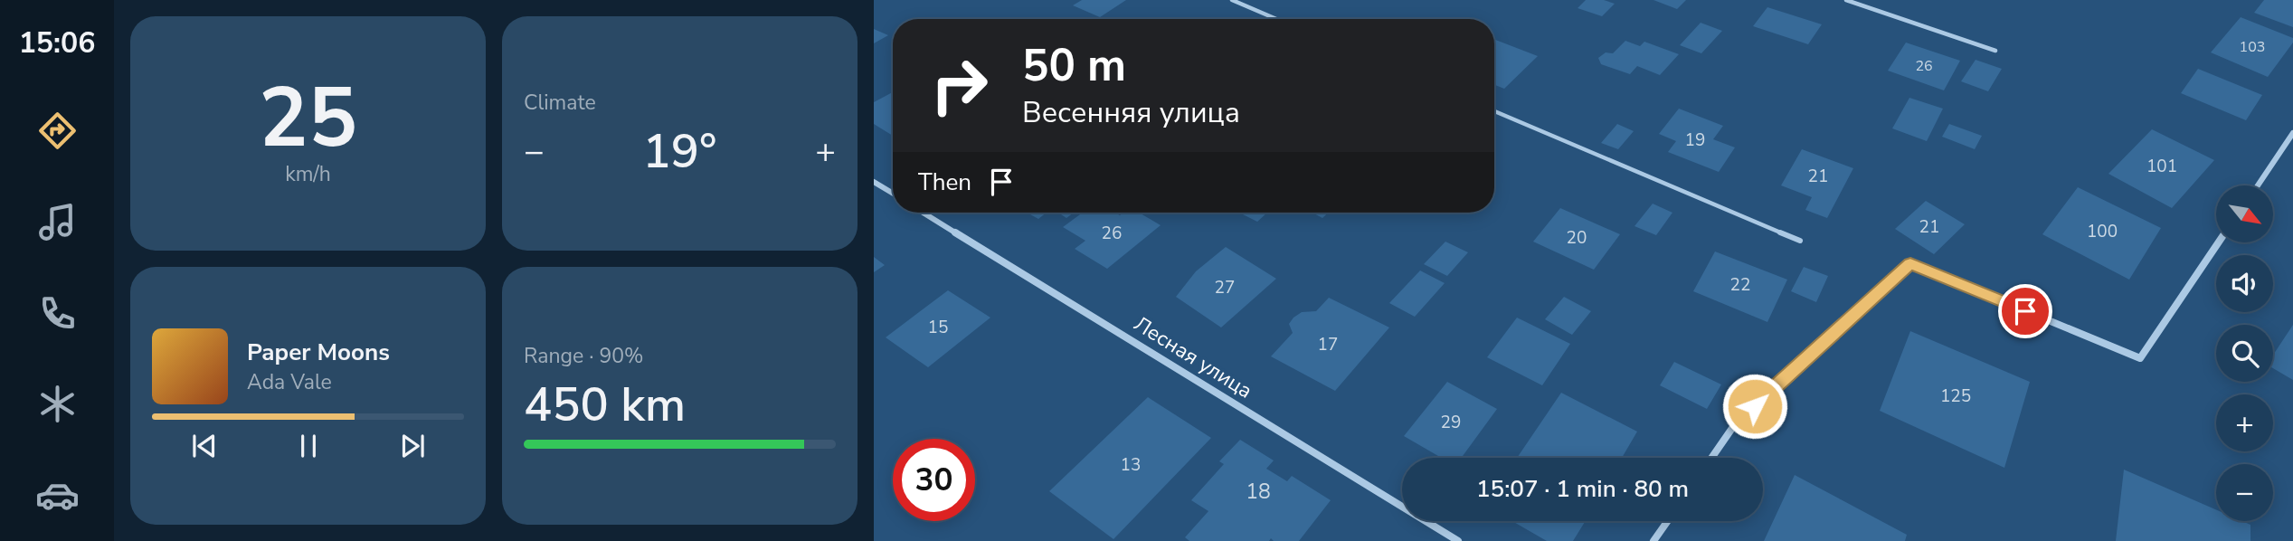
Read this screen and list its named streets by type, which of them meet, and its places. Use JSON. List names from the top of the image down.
{
  "streets": {
    "street": ["Лесная улица"]
  },
  "house_numbers": [
    "103",
    "26",
    "19",
    "101",
    "21",
    "21",
    "100",
    "26",
    "20",
    "22",
    "27",
    "15",
    "17",
    "125",
    "29",
    "13",
    "18"
  ],
  "north": "bottom right",
  "page": {
    "tabs": "15:06",
    "tile": [
      ["25", "km/h"],
      "Climate",
      ["Range · 90%", "450 km"]
    ],
    "turn": ["50 m", "Весенняя улица"],
    "heat": ["−", "19°", "+"],
    "then": "Then",
    "map_buttons": ["+", "−"],
    "song": ["Paper Moons", "Ada Vale"],
    "limit": "30",
    "trip": "15:07 · 1 min · 80 m"
  }
}
